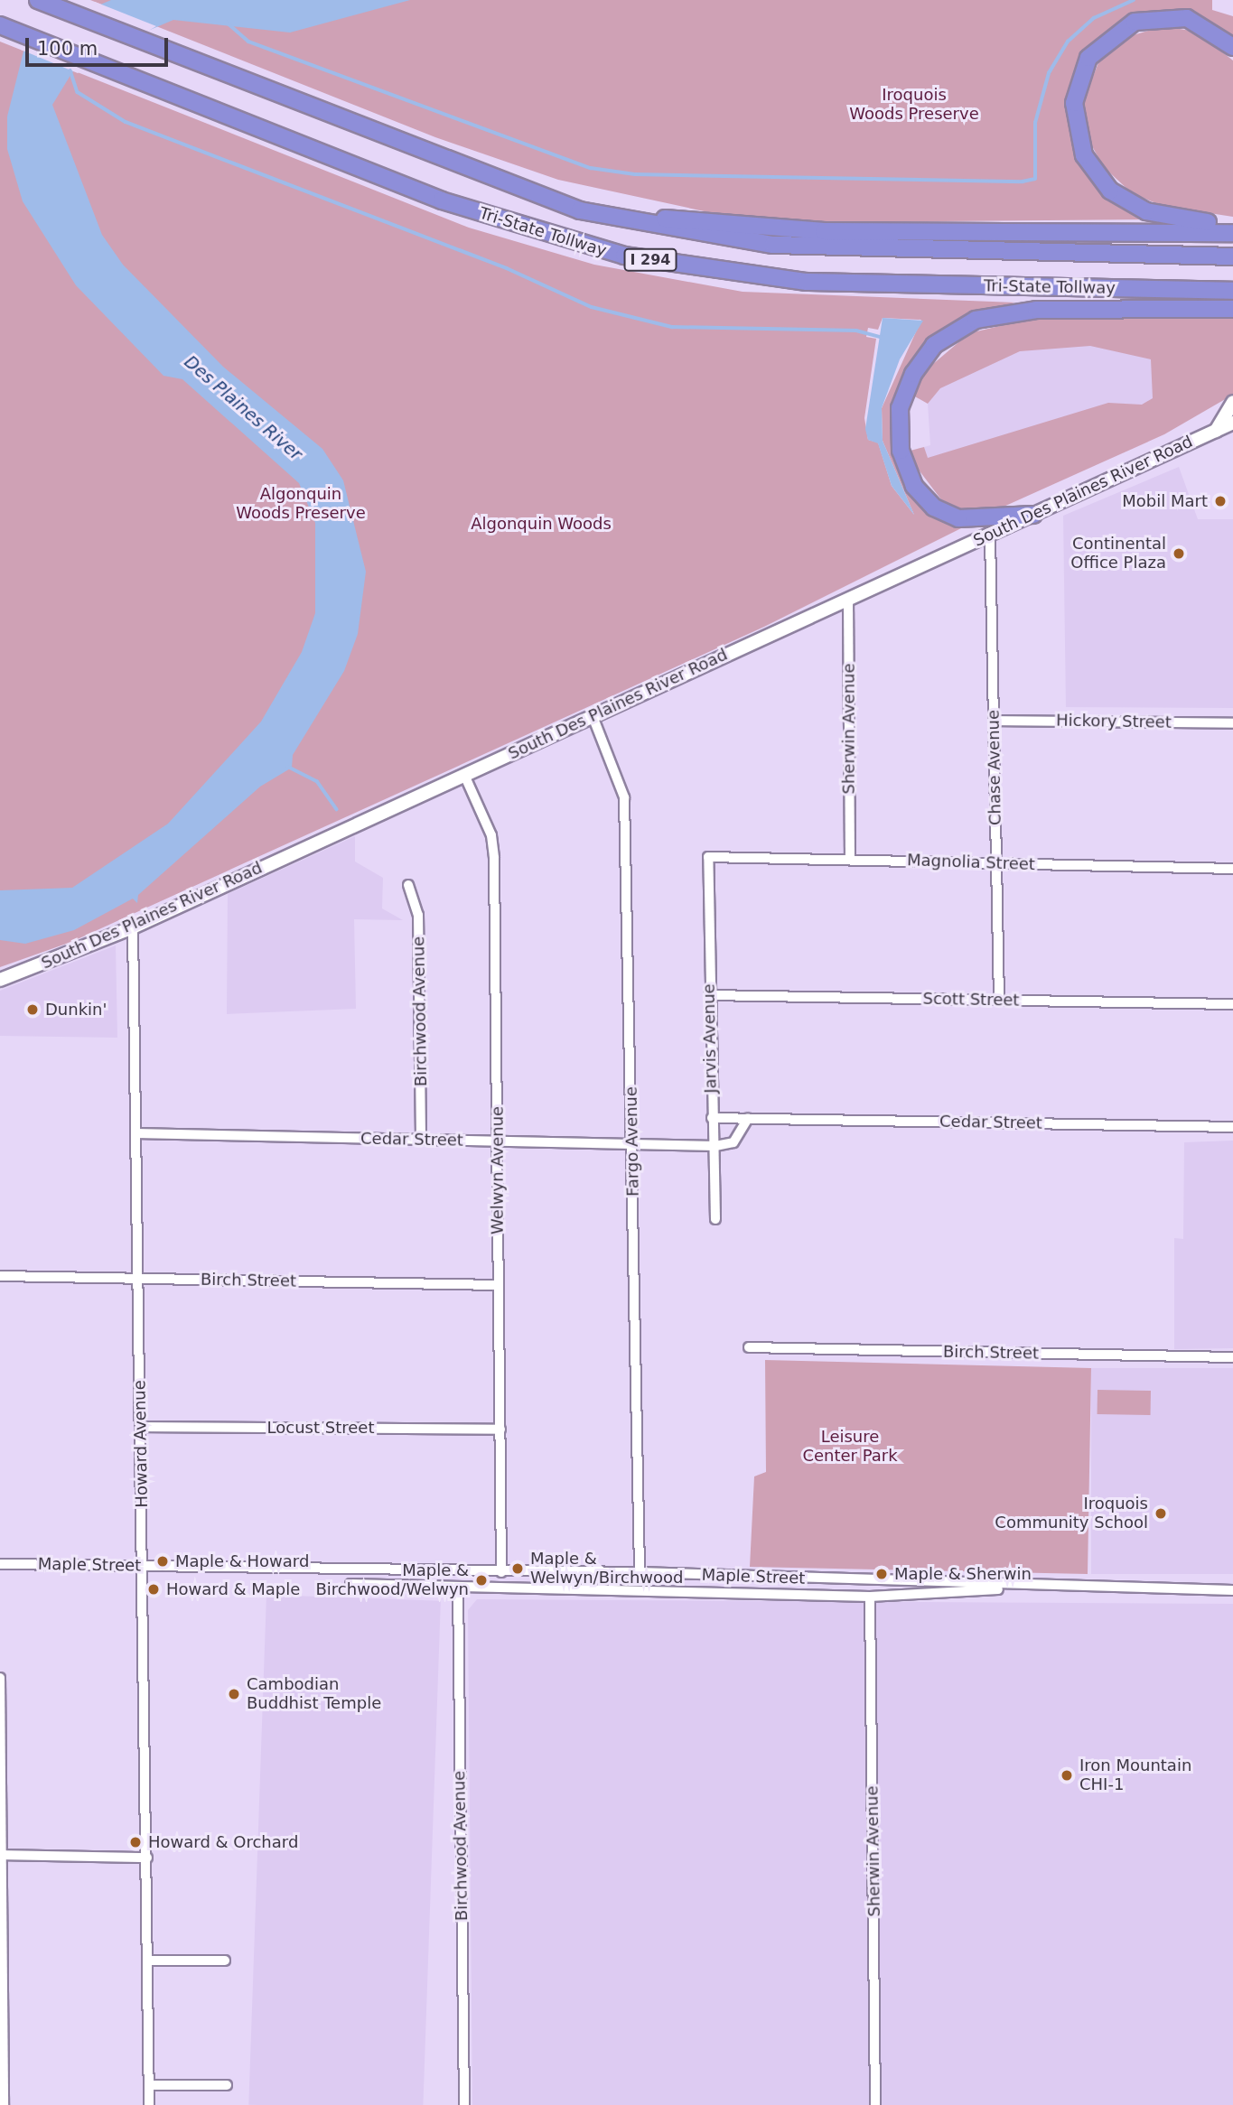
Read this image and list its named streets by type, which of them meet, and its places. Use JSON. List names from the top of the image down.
{
  "streets": {
    "highway": ["Tri-State Tollway", "I 294"],
    "main road": ["South Des Plaines River Road"],
    "street": [
      "Hickory Street",
      "Sherwin Avenue",
      "Chase Avenue",
      "Magnolia Street",
      "Scott Street",
      "Birchwood Avenue",
      "Jarvis Avenue",
      "Cedar Street",
      "Fargo Avenue",
      "Welwyn Avenue",
      "Birch Street",
      "Locust Street",
      "Howard Avenue",
      "Maple Street"
    ]
  },
  "crossings": [
    ["South Des Plaines River Road", "Sherwin Avenue"],
    ["South Des Plaines River Road", "Chase Avenue"],
    ["South Des Plaines River Road", "Fargo Avenue"],
    ["South Des Plaines River Road", "Welwyn Avenue"],
    ["South Des Plaines River Road", "Howard Avenue"],
    ["Hickory Street", "Chase Avenue"],
    ["Sherwin Avenue", "Magnolia Street"],
    ["Sherwin Avenue", "Maple Street"],
    ["Chase Avenue", "Magnolia Street"],
    ["Chase Avenue", "Scott Street"],
    ["Magnolia Street", "Jarvis Avenue"],
    ["Scott Street", "Jarvis Avenue"],
    ["Birchwood Avenue", "Cedar Street"],
    ["Birchwood Avenue", "Maple Street"],
    ["Jarvis Avenue", "Cedar Street"],
    ["Cedar Street", "Fargo Avenue"],
    ["Cedar Street", "Welwyn Avenue"],
    ["Cedar Street", "Howard Avenue"],
    ["Fargo Avenue", "Maple Street"],
    ["Welwyn Avenue", "Birch Street"],
    ["Welwyn Avenue", "Locust Street"],
    ["Welwyn Avenue", "Maple Street"],
    ["Birch Street", "Howard Avenue"],
    ["Locust Street", "Howard Avenue"],
    ["Howard Avenue", "Maple Street"]
  ],
  "water": ["Des Plaines River"],
  "parks": [
    "Iroquois Woods Preserve",
    "Algonquin Woods Preserve",
    "Algonquin Woods",
    "Leisure Center Park"
  ],
  "places": [
    "Mobil Mart",
    "Continental Office Plaza",
    "Dunkin'",
    "Iroquois Community School",
    "Maple & Howard",
    "Maple & Welwyn/Birchwood",
    "Maple & Sherwin",
    "Maple & Birchwood/Welwyn",
    "Howard & Maple",
    "Cambodian Buddhist Temple",
    "Iron Mountain CHI-1",
    "Howard & Orchard"
  ],
  "scale_bar": "100 m"
}
